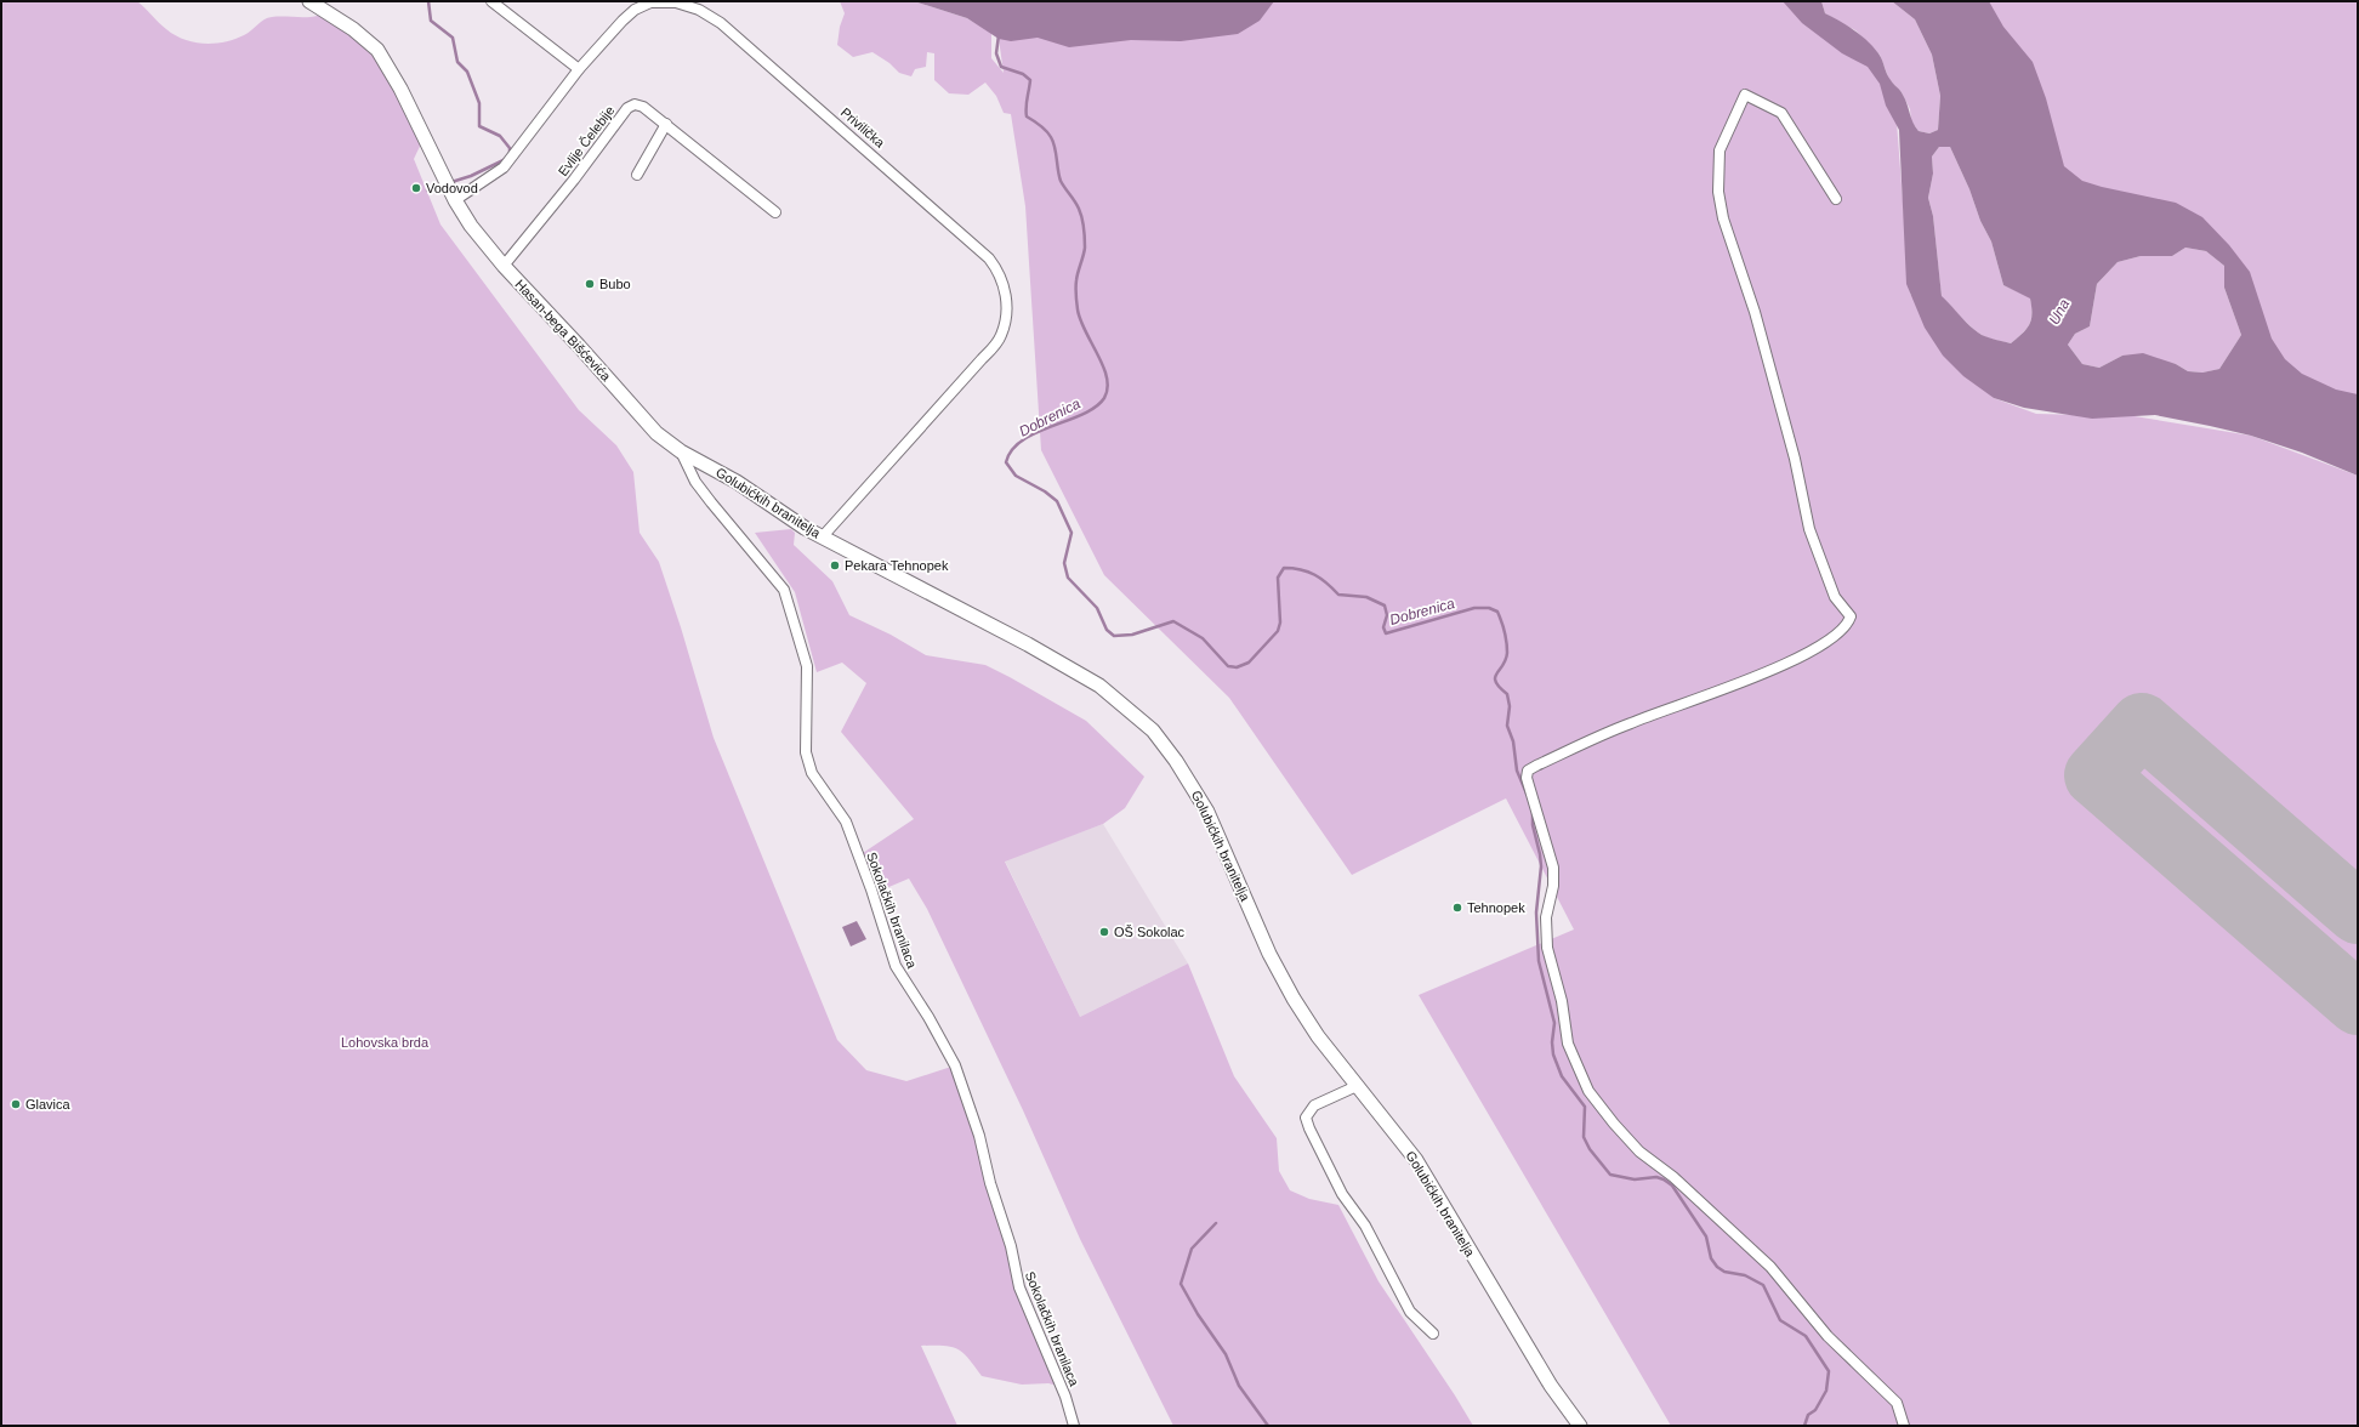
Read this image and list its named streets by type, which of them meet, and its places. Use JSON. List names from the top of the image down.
{
  "streets": {
    "street": [
      "Privilička",
      "Evlije Čelebije",
      "Hasan-bega Bišćevića",
      "Golubićkih branitelja",
      "Sokolačkih branilaca"
    ]
  },
  "crossings": [
    ["Privilička", "Hasan-bega Bišćevića"],
    ["Privilička", "Golubićkih branitelja"],
    ["Evlije Čelebije", "Hasan-bega Bišćevića"],
    ["Hasan-bega Bišćevića", "Golubićkih branitelja"],
    ["Hasan-bega Bišćevića", "Sokolačkih branilaca"],
    ["Golubićkih branitelja", "Sokolačkih branilaca"]
  ],
  "water": ["Una", "Dobrenica"],
  "parks": ["Lohovska brda"],
  "places": [
    "Vodovod",
    "Bubo",
    "Pekara Tehnopek",
    "Tehnopek",
    "OŠ Sokolac",
    "Glavica"
  ]
}
